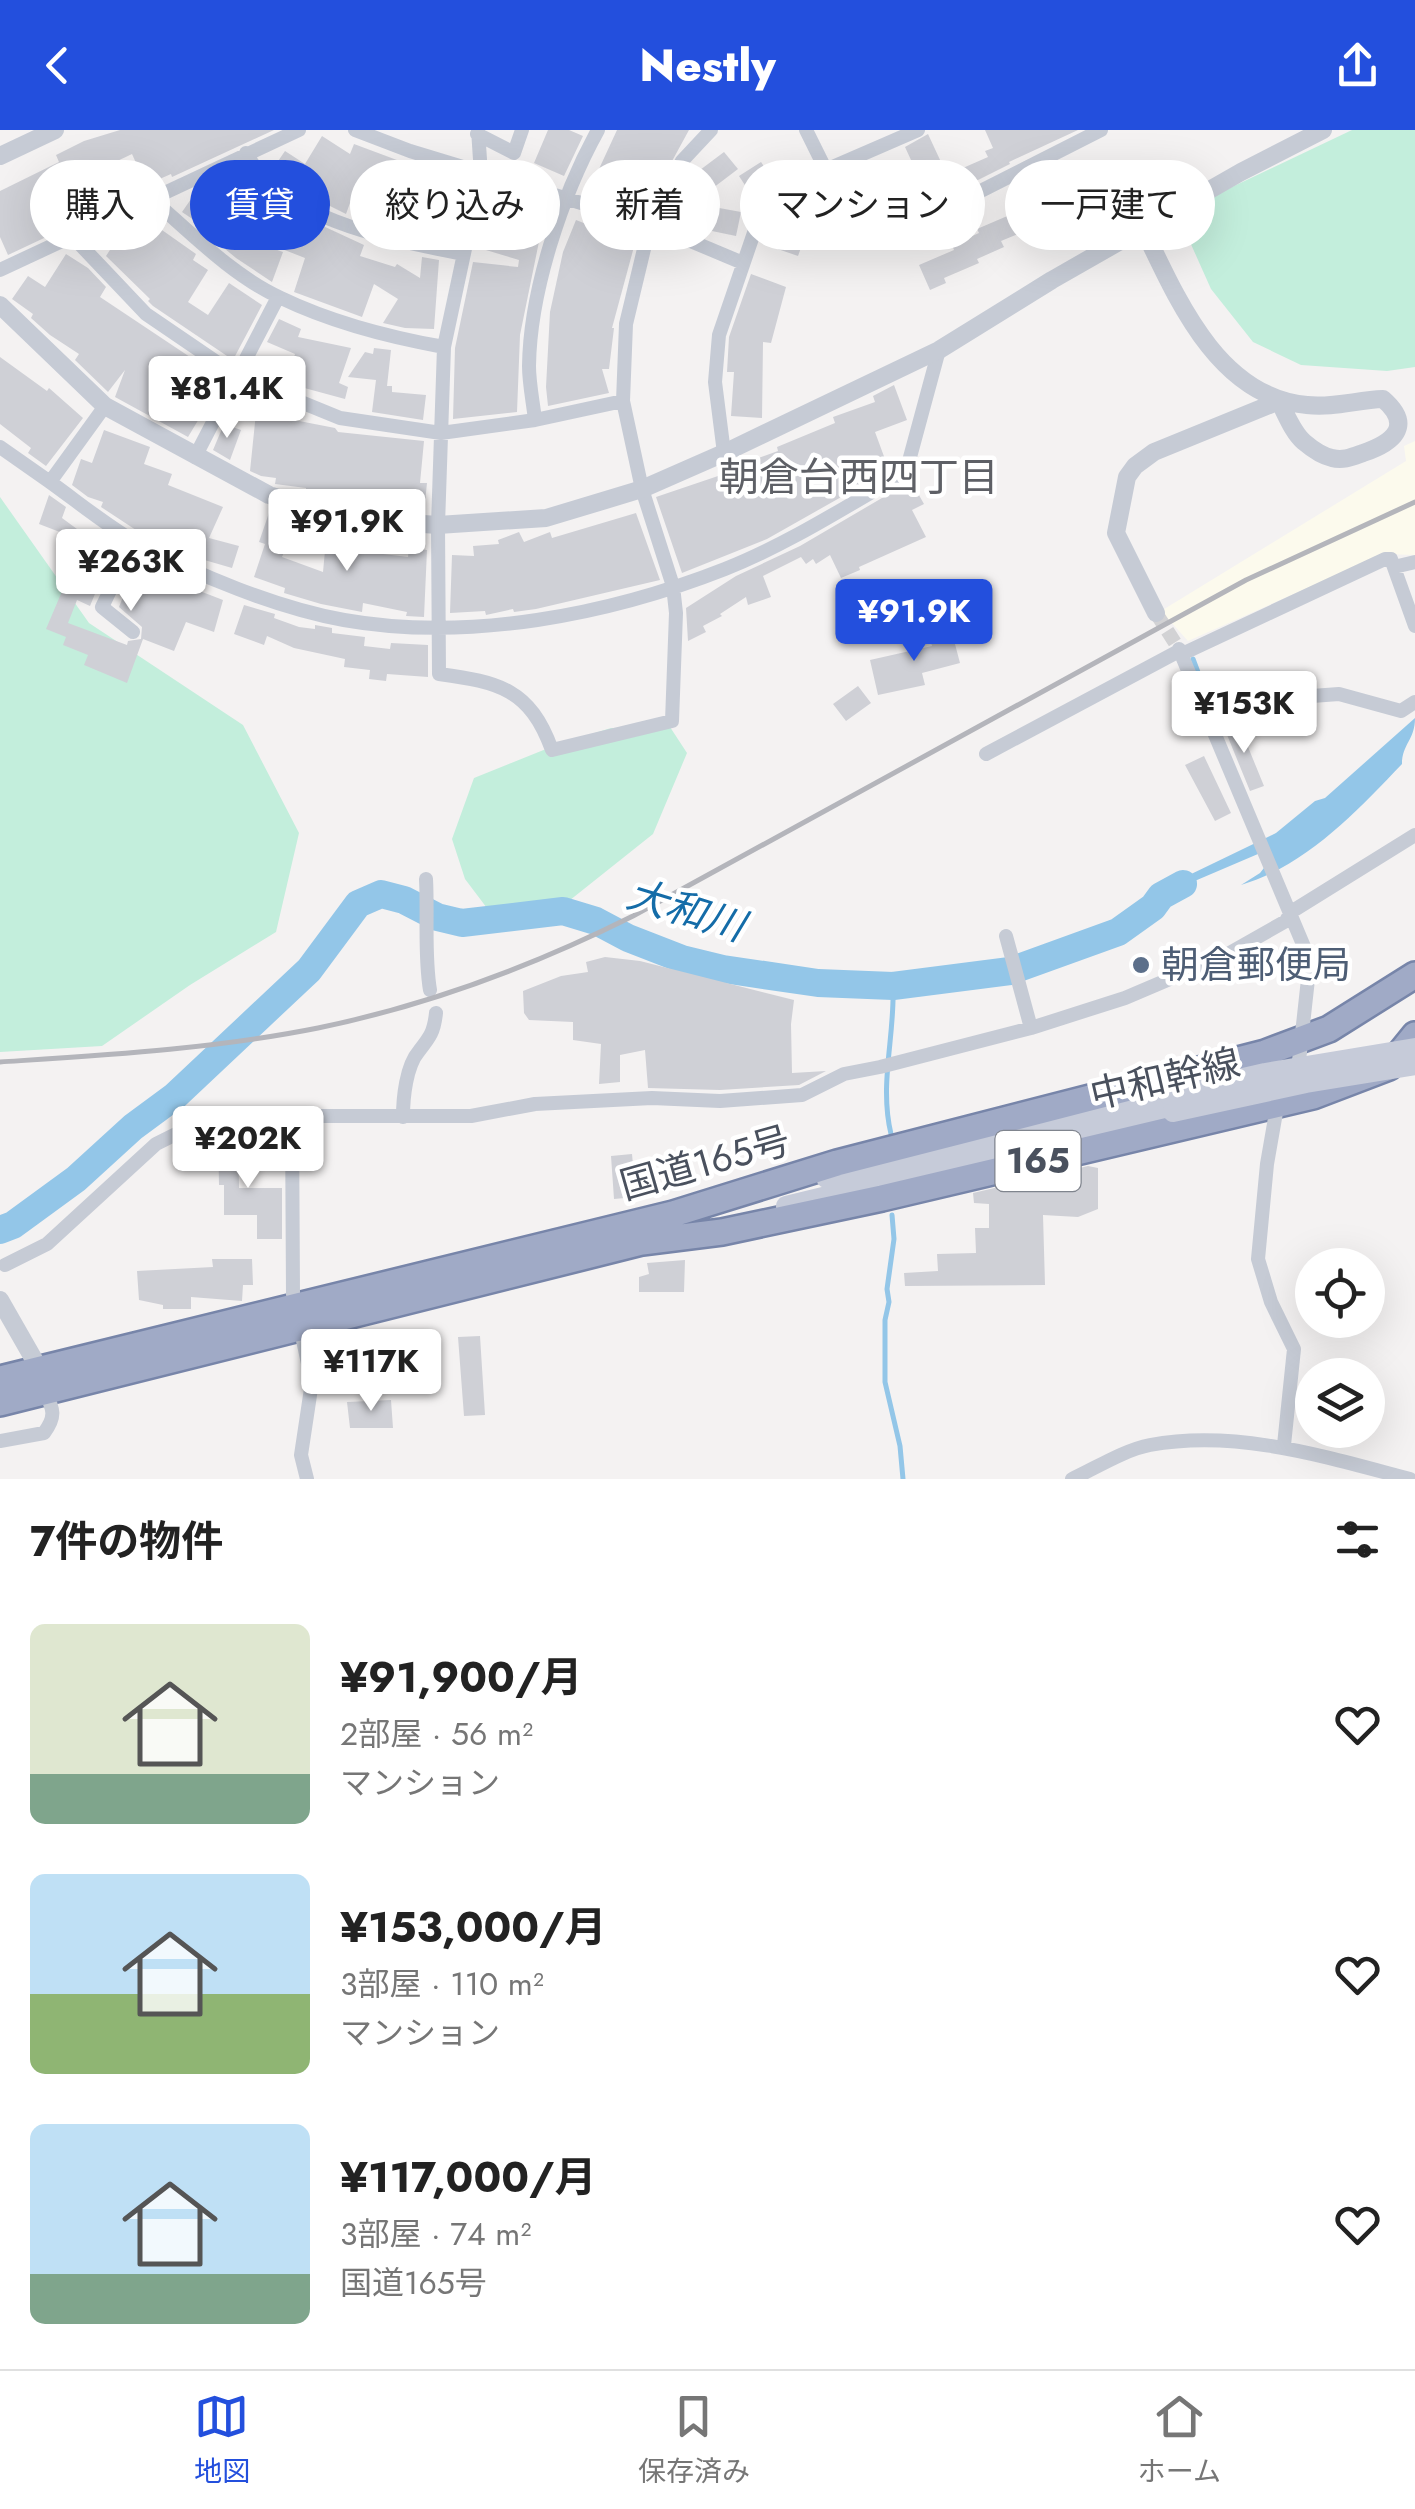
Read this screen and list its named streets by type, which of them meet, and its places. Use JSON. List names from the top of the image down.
{
  "streets": {
    "highway": ["165", "国道165号"],
    "main road": ["中和幹線"]
  },
  "crossings": [
    ["中和幹線", "国道165号"]
  ],
  "districts": ["朝倉台西四丁目"],
  "water": ["大和川"],
  "places": ["朝倉郵便局"],
  "page": {
    "header": "Nestly",
    "chip": [
      "購入",
      "賃貸",
      "絞り込み",
      "新着",
      "マンション",
      "一戸建て"
    ],
    "price": [
      "¥81.4K",
      "¥91.9K",
      "¥263K",
      "¥91.9K",
      "¥153K",
      "¥202K",
      "¥117K"
    ],
    "heading": "7件の物件",
    "list": [
      {
        "name": "¥91,900/月",
        "note": "2部屋 · 56 m² · マンション"
      },
      {
        "name": "¥153,000/月",
        "note": "3部屋 · 110 m² · マンション"
      },
      {
        "name": "¥117,000/月",
        "note": "3部屋 · 74 m² · 国道165号"
      }
    ],
    "tabs": ["地図", "保存済み", "ホーム"]
  }
}
